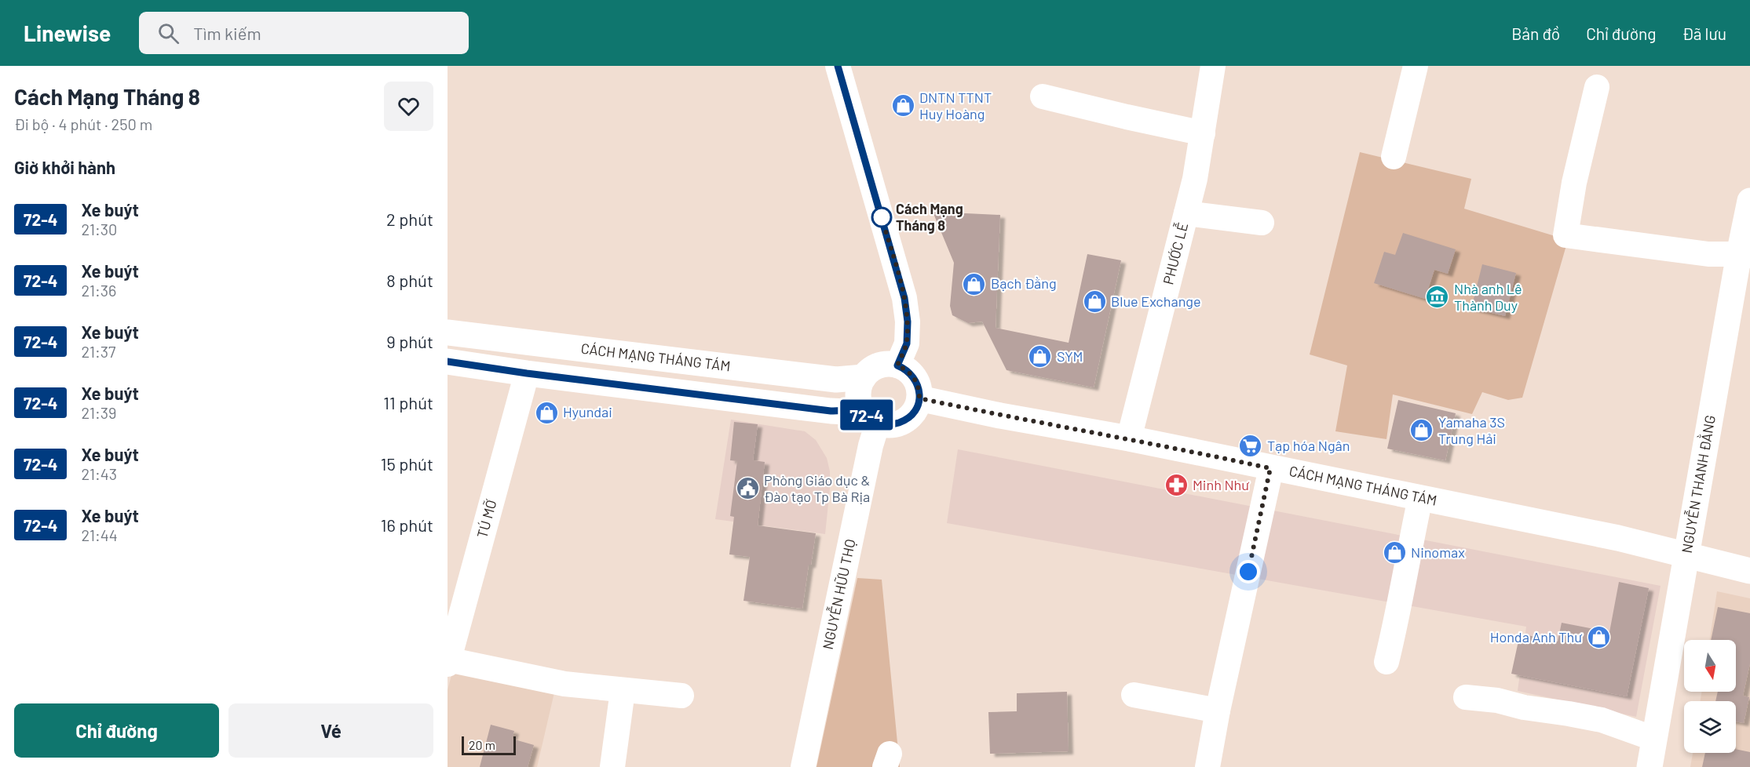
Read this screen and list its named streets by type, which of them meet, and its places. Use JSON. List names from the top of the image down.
{
  "streets": {
    "main road": ["CÁCH MẠNG THÁNG TÁM", "NGUYỄN THANH ĐẰNG"],
    "street": ["PHƯỚC LỄ", "TÚ MỠ", "NGUYỄN HỮU THỌ"]
  },
  "crossings": [
    ["PHƯỚC LỄ", "CÁCH MẠNG THÁNG TÁM"],
    ["CÁCH MẠNG THÁNG TÁM", "NGUYỄN THANH ĐẰNG"],
    ["CÁCH MẠNG THÁNG TÁM", "NGUYỄN HỮU THỌ"]
  ],
  "places": {
    "shop": [
      "DNTN TTNT Huy Hoàng",
      "Bạch Đằng",
      "Blue Exchange",
      "SYM",
      "Hyundai",
      "Yamaha 3S Trung Hải",
      "Ninomax",
      "Honda Anh Thư"
    ],
    "other": ["Cách Mạng Tháng 8"],
    "museum": ["Nhà anh Lê Thành Duy"],
    "supermarket": ["Tạp hóa Ngân"],
    "pharmacy": ["Minh Như"],
    "public building": ["Phòng Giáo dục & Đào tạo Tp Bà Rịa"]
  },
  "lines": ["bus line 72-4"],
  "scale_bar": "20 m",
  "north": "bottom",
  "page": {
    "header": "Linewise",
    "search": "Tìm kiếm",
    "nav": ["Bản đồ", "Chỉ đường", "Đã lưu"],
    "heading": [
      ["Cách Mạng Tháng 8", "Đi bộ · 4 phút · 250 m"],
      "Giờ khởi hành"
    ],
    "on_map": "72-4",
    "list": [
      {
        "mark": "72-4",
        "name": "Xe buýt",
        "note": "21:30",
        "value": "2 phút"
      },
      {
        "mark": "72-4",
        "name": "Xe buýt",
        "note": "21:36",
        "value": "8 phút"
      },
      {
        "mark": "72-4",
        "name": "Xe buýt",
        "note": "21:37",
        "value": "9 phút"
      },
      {
        "mark": "72-4",
        "name": "Xe buýt",
        "note": "21:39",
        "value": "11 phút"
      },
      {
        "mark": "72-4",
        "name": "Xe buýt",
        "note": "21:43",
        "value": "15 phút"
      },
      {
        "mark": "72-4",
        "name": "Xe buýt",
        "note": "21:44",
        "value": "16 phút"
      }
    ],
    "buttons": ["Chỉ đường", "Vé"],
    "scale": "20 m"
  }
}
